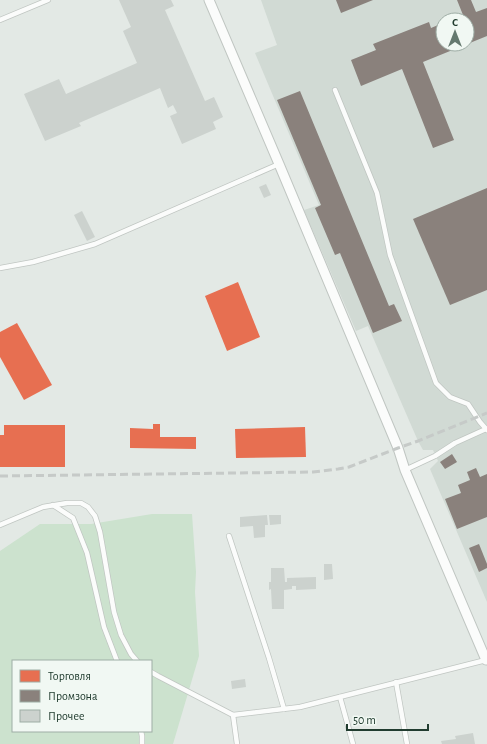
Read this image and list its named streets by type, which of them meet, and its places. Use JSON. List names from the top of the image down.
{
  "legend": ["Торговля", "Промзона", "Прочее"],
  "scale_bar": "50 m",
  "north": "top"
}
